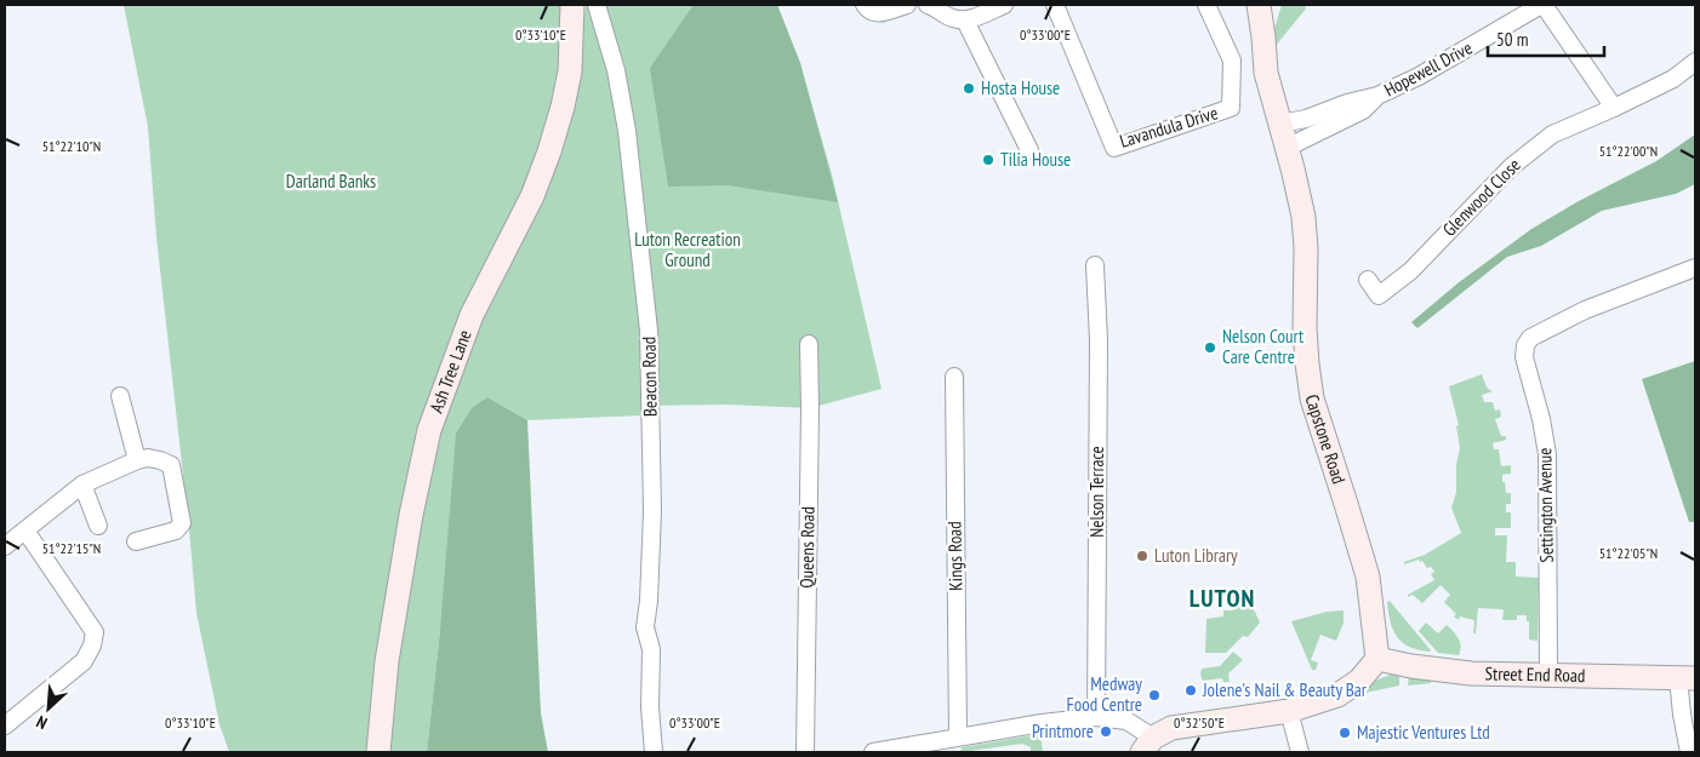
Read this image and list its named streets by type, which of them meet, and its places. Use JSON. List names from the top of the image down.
{
  "streets": {
    "street": [
      "Hopewell Drive",
      "Lavandula Drive",
      "Glenwood Close",
      "Ash Tree Lane",
      "Beacon Road",
      "Capstone Road",
      "Nelson Terrace",
      "Settington Avenue",
      "Queens Road",
      "Kings Road",
      "Street End Road"
    ]
  },
  "crossings": [
    ["Hopewell Drive", "Capstone Road"],
    ["Capstone Road", "Street End Road"],
    ["Settington Avenue", "Street End Road"]
  ],
  "districts": ["LUTON"],
  "parks": ["Darland Banks", "Luton Recreation Ground"],
  "places": [
    "Hosta House",
    "Tilia House",
    "Nelson Court Care Centre",
    "Luton Library",
    "Jolene's Nail & Beauty Bar",
    "Medway Food Centre",
    "Printmore",
    "Majestic Ventures Ltd"
  ],
  "scale_bar": "50 m",
  "north": "bottom left",
  "coordinates": [
    "0°33'10\"E",
    "0°33'00\"E",
    "51°22'10\"N",
    "51°22'00\"N",
    "51°22'15\"N",
    "51°22'05\"N",
    "0°32'50\"E"
  ]
}
